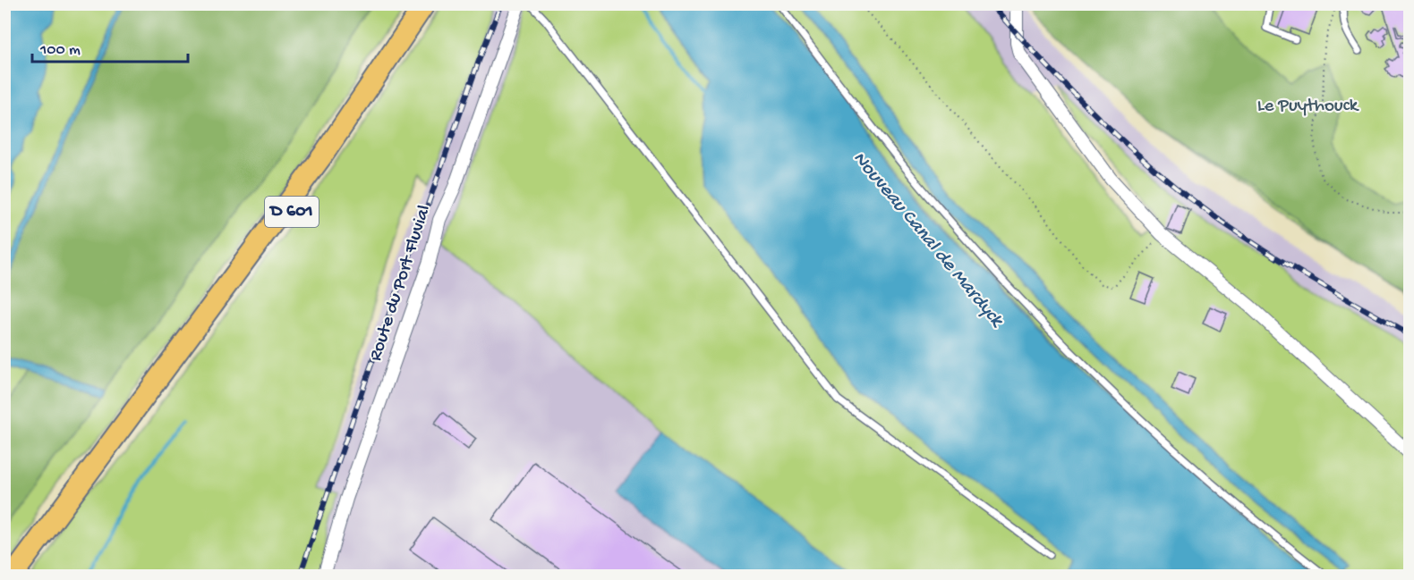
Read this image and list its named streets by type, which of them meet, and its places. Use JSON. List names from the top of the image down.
{
  "streets": {
    "main road": ["D 601"],
    "street": ["Route du Port Fluvial"]
  },
  "water": ["Nouveau Canal de Mardyck"],
  "parks": ["Le Puythouck"],
  "scale_bar": "100 m"
}
